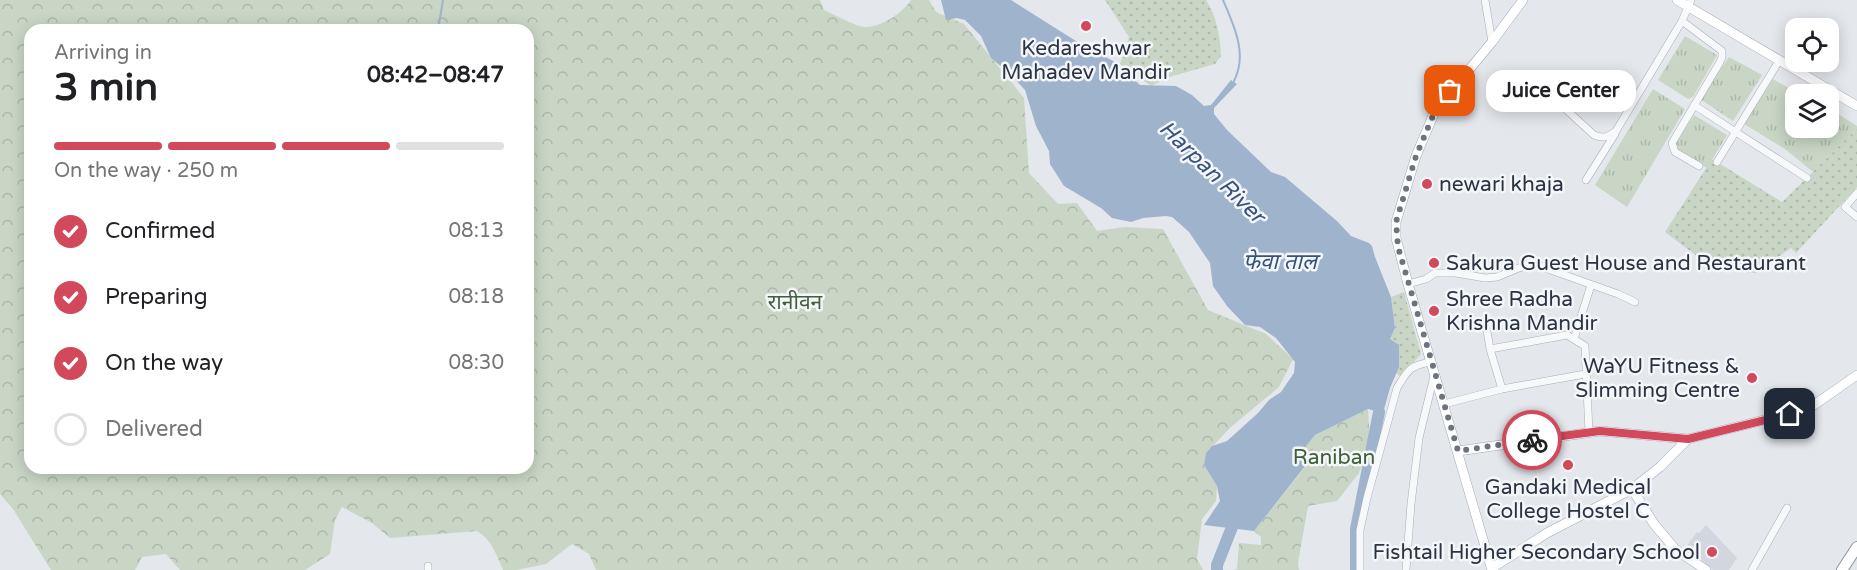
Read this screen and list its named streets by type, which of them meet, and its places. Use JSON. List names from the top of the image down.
{
  "water": ["Harpan River", "फेवा ताल"],
  "parks": ["रानीवन", "Raniban"],
  "places": [
    "Kedareshwar Mahadev Mandir",
    "Juice Center",
    "newari khaja",
    "Sakura Guest House and Restaurant",
    "Shree Radha Krishna Mandir",
    "WaYU Fitness & Slimming Centre",
    "Gandaki Medical College Hostel C",
    "Fishtail Higher Secondary School"
  ],
  "page": {
    "heading": ["3 min", "Arriving in", "08:42–08:47"],
    "bubble": "Juice Center",
    "bar": "On the way · 250 m",
    "list": [
      ["Confirmed", "08:13"],
      ["Preparing", "08:18"],
      ["On the way", "08:30"],
      "Delivered"
    ]
  }
}
